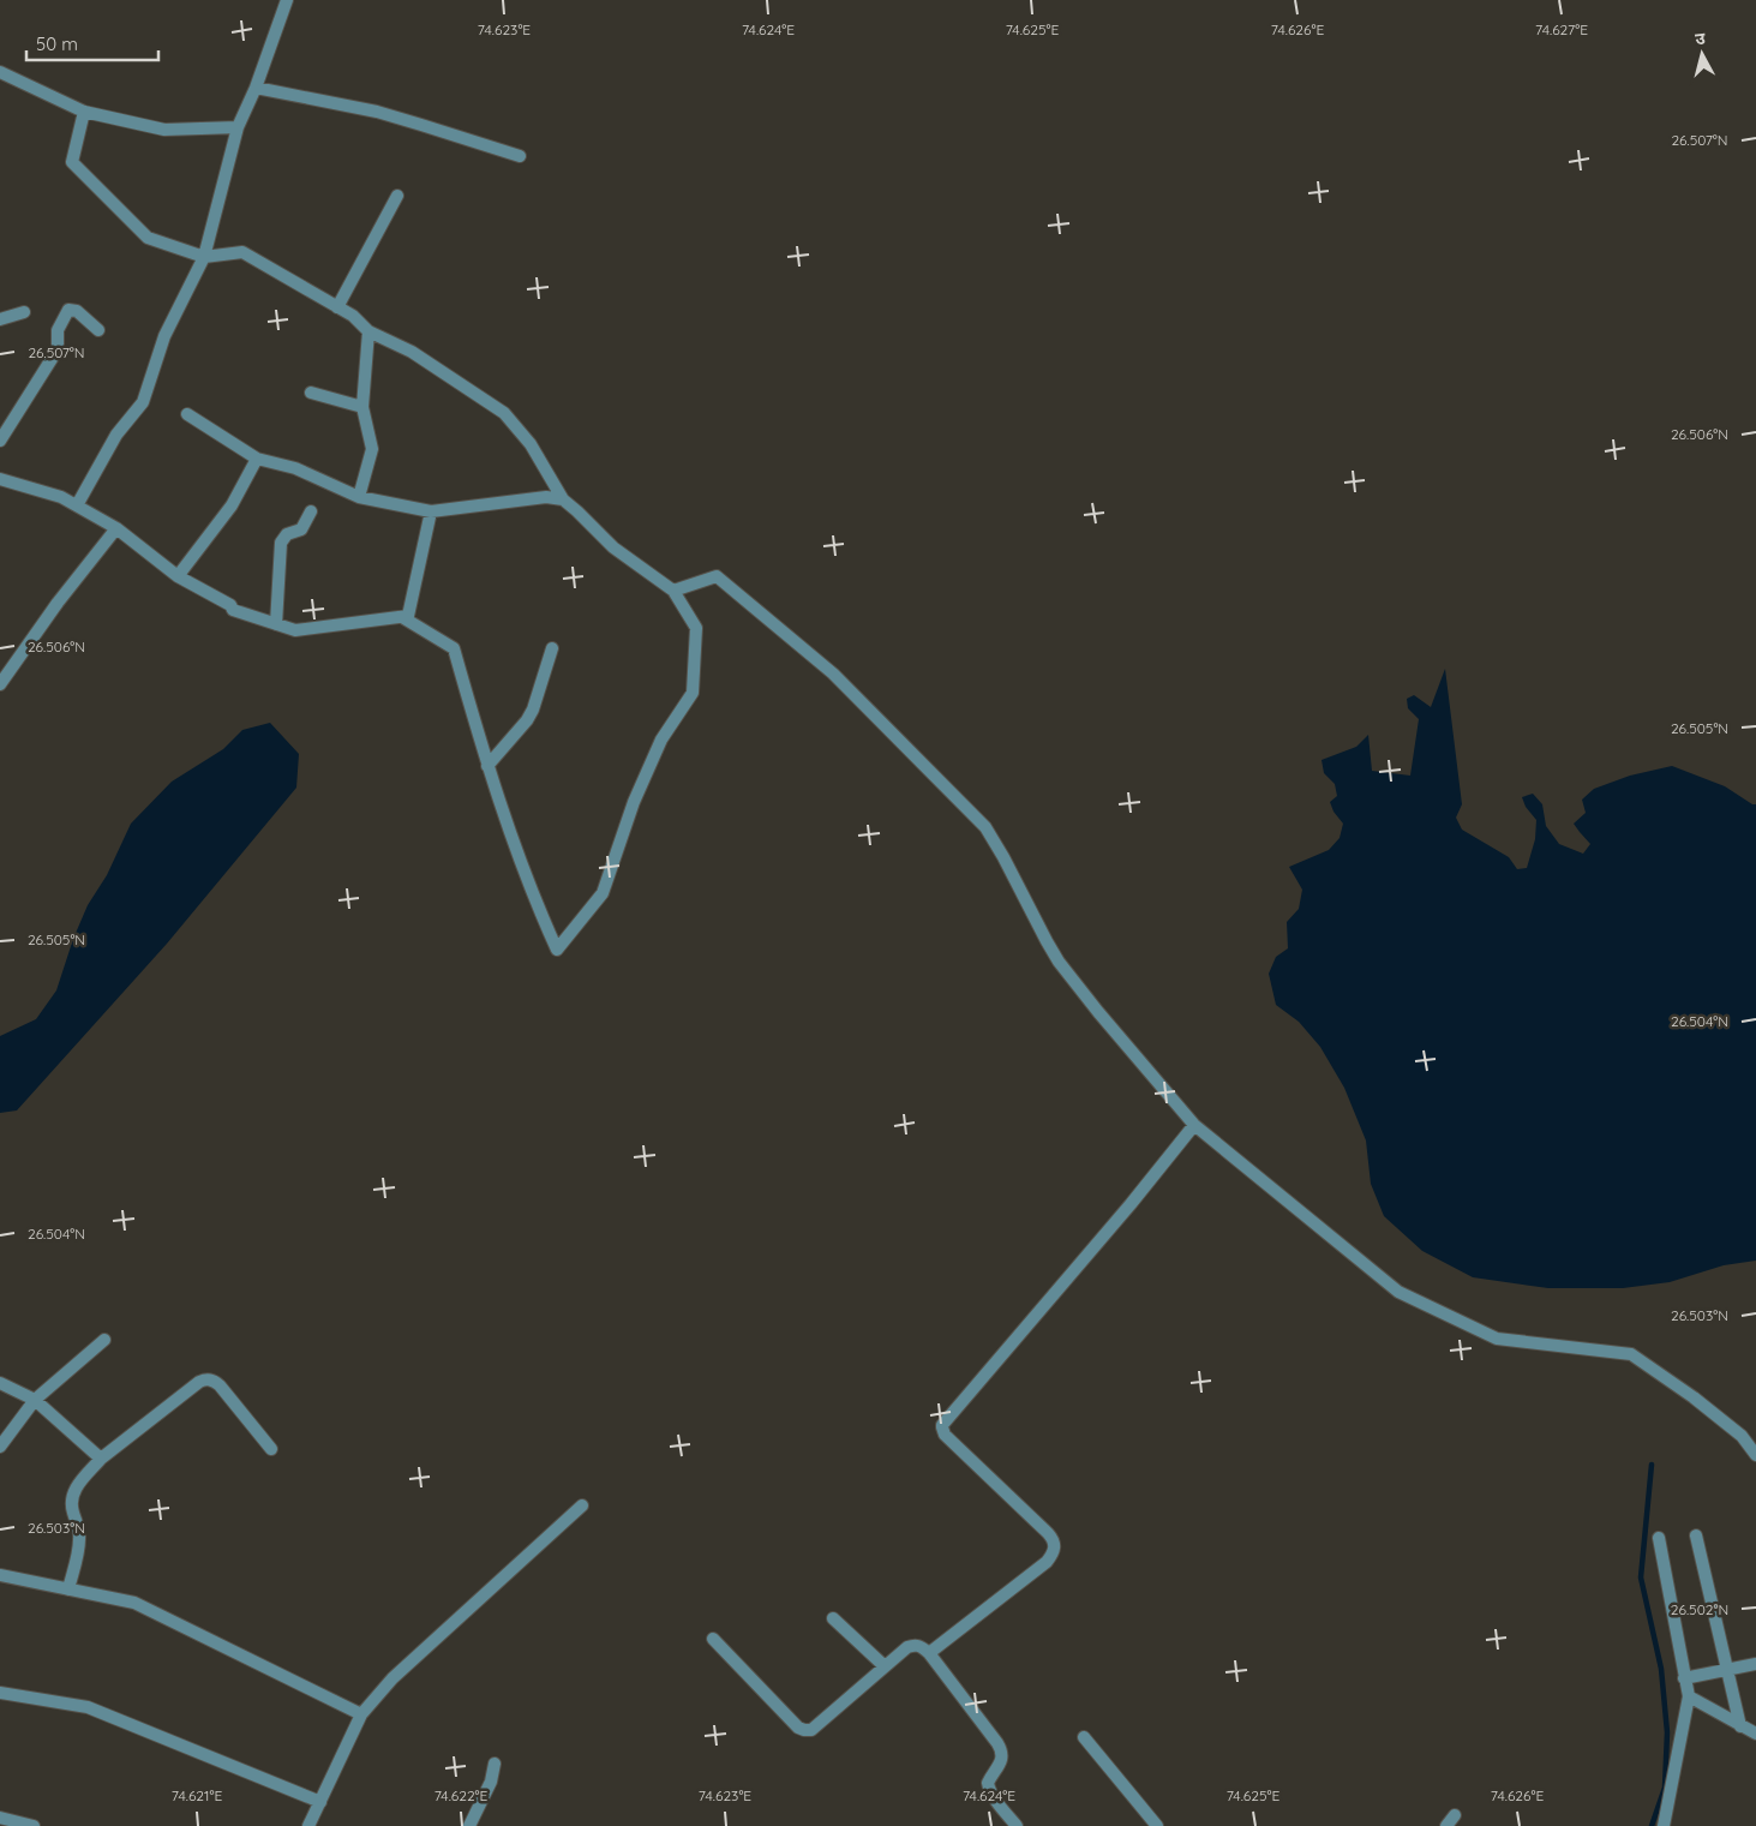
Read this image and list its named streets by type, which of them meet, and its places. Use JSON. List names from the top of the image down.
{
  "scale_bar": "50 m",
  "north": "top",
  "coordinates": [
    "74.623°E",
    "74.624°E",
    "74.625°E",
    "74.626°E",
    "74.627°E",
    "26.507°N",
    "26.506°N",
    "26.505°N",
    "26.504°N",
    "26.503°N",
    "26.502°N",
    "74.621°E",
    "74.622°E"
  ]
}
